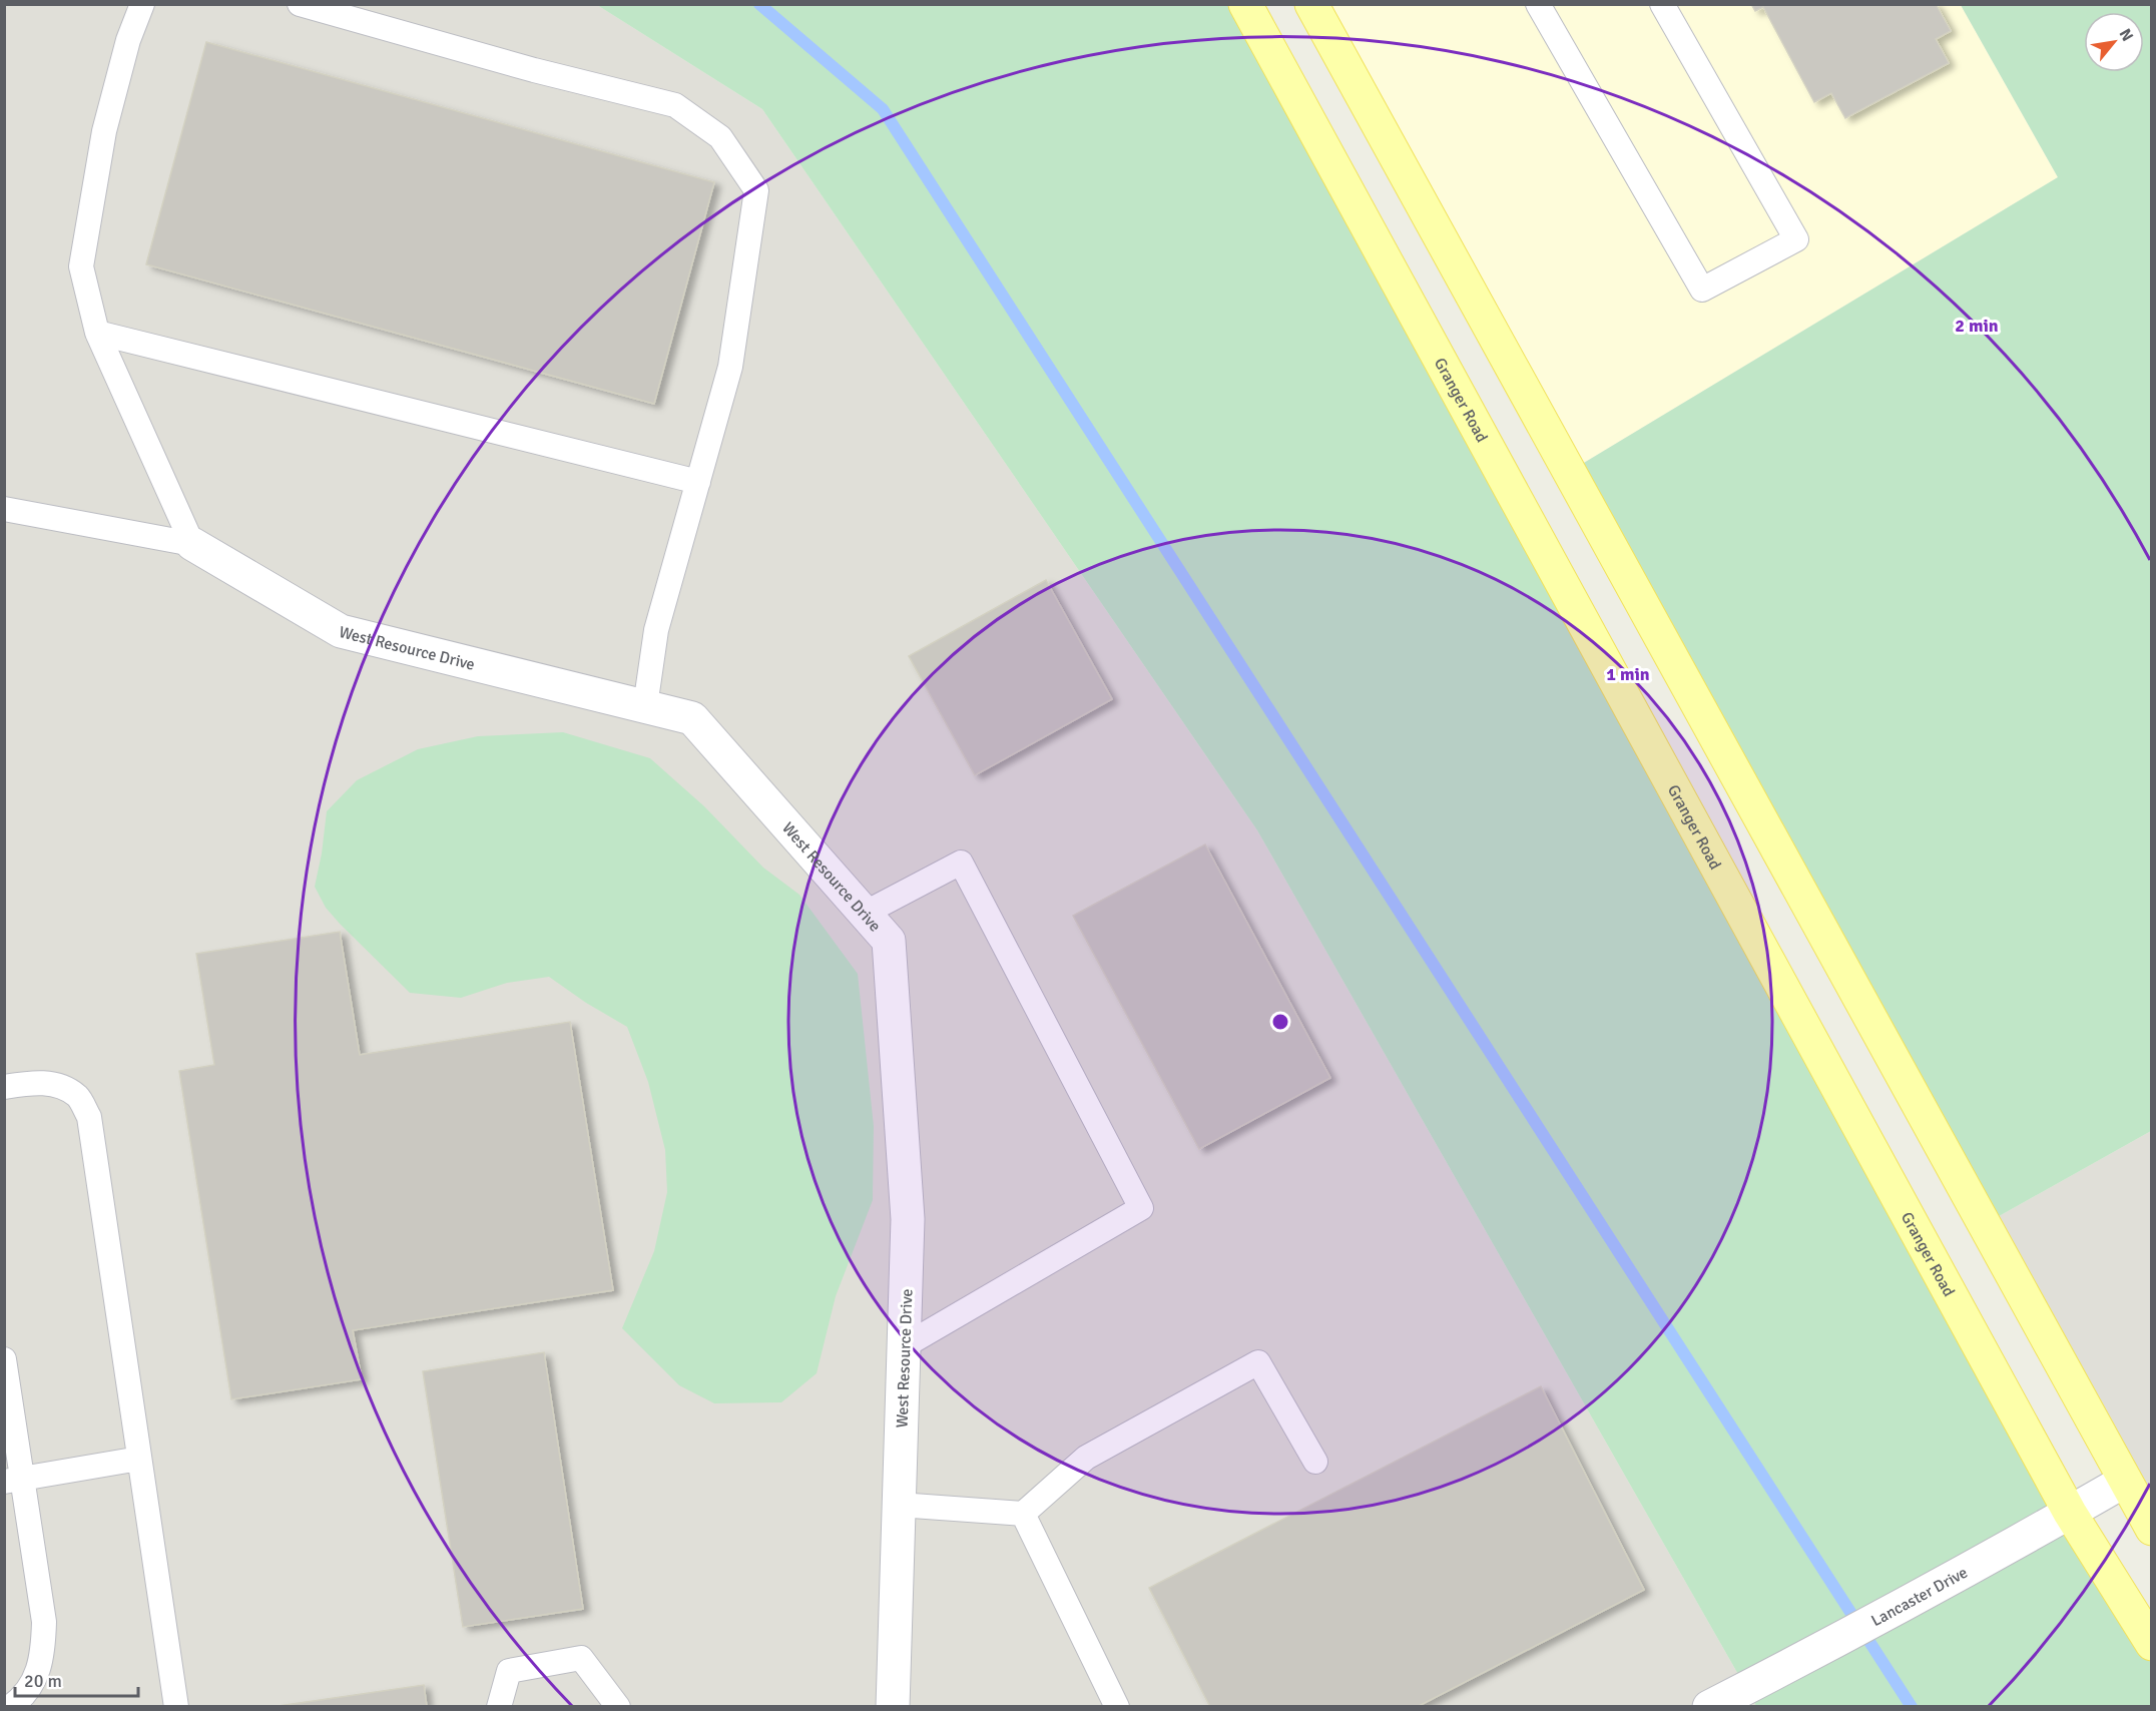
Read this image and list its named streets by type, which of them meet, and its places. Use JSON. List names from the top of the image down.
{
  "streets": {
    "main road": ["Granger Road"],
    "street": ["West Resource Drive", "Lancaster Drive"]
  },
  "crossings": [
    ["Granger Road", "Lancaster Drive"]
  ],
  "scale_bar": "20 m",
  "north": "top right",
  "rings": ["2 min", "1 min"]
}
